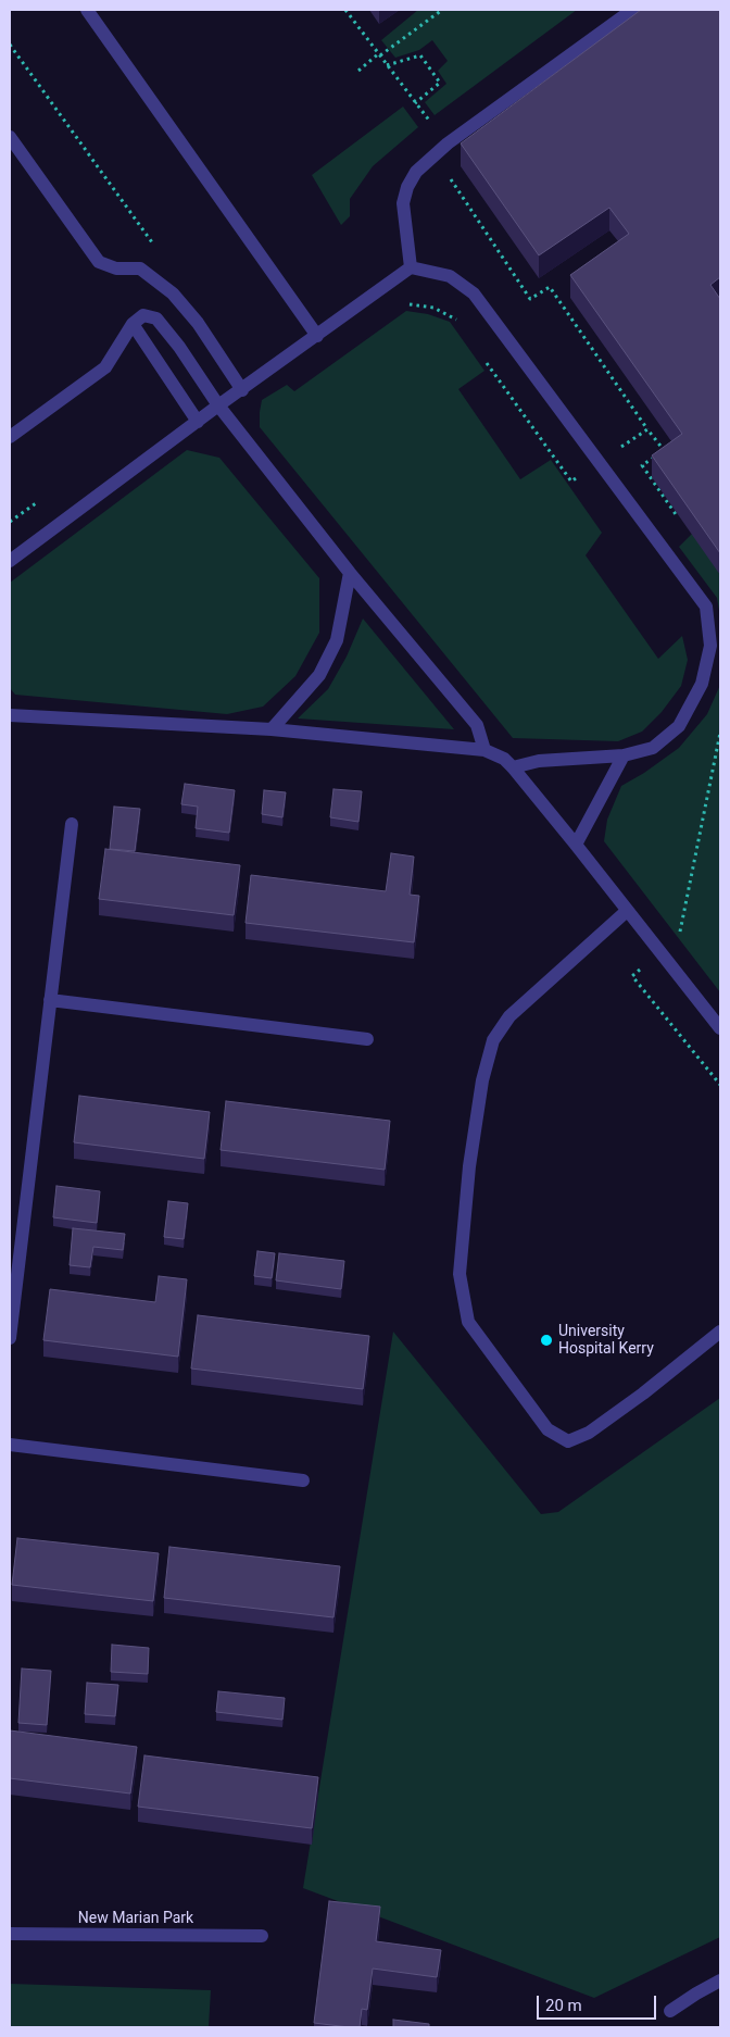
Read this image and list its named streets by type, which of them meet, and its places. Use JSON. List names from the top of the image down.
{
  "streets": {
    "street": ["New Marian Park"]
  },
  "places": ["University Hospital Kerry"],
  "scale_bar": "20 m"
}
